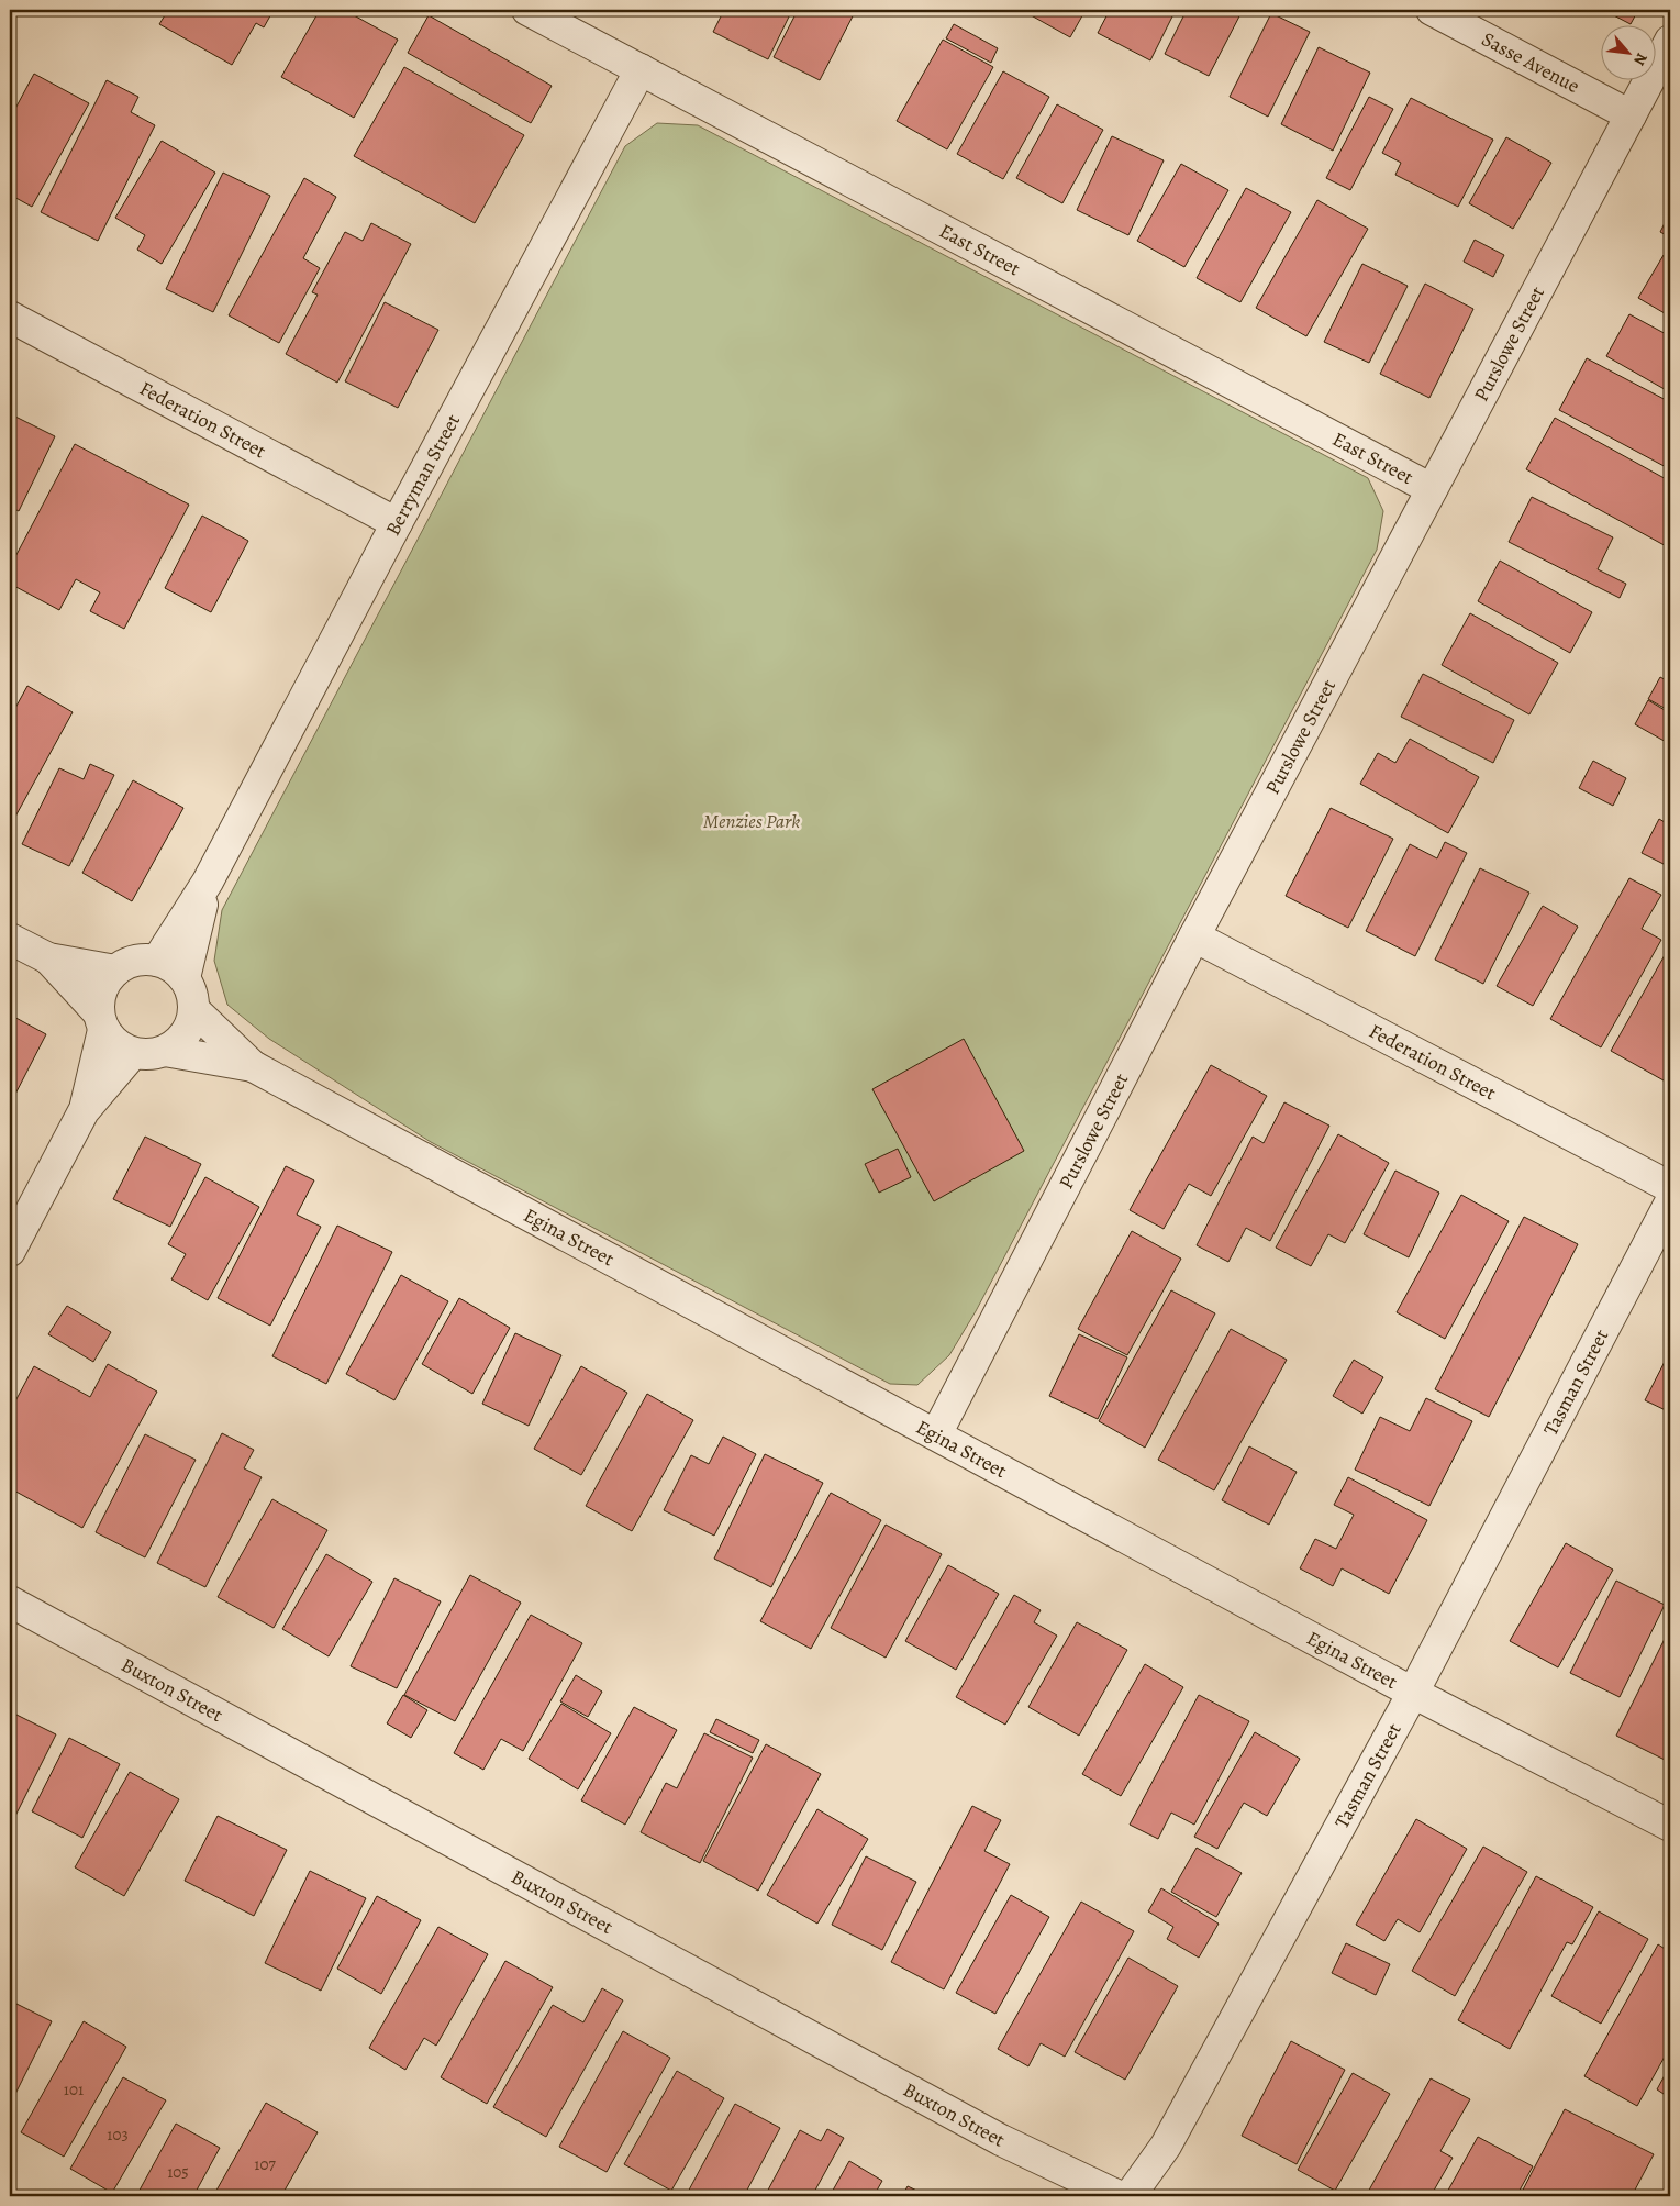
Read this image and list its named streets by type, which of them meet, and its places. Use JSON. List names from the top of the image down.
{
  "streets": {
    "street": [
      "Sasse Avenue",
      "East Street",
      "Purslowe Street",
      "Federation Street",
      "Berryman Street",
      "Egina Street",
      "Tasman Street",
      "Buxton Street"
    ]
  },
  "crossings": [
    ["Sasse Avenue", "Purslowe Street"],
    ["East Street", "Purslowe Street"],
    ["East Street", "Berryman Street"],
    ["Purslowe Street", "Federation Street"],
    ["Purslowe Street", "Egina Street"],
    ["Federation Street", "Berryman Street"],
    ["Berryman Street", "Egina Street"],
    ["Egina Street", "Tasman Street"]
  ],
  "parks": ["Menzies Park"],
  "house_numbers": [
    "101",
    "103",
    "107",
    "105"
  ],
  "north": "bottom right"
}
